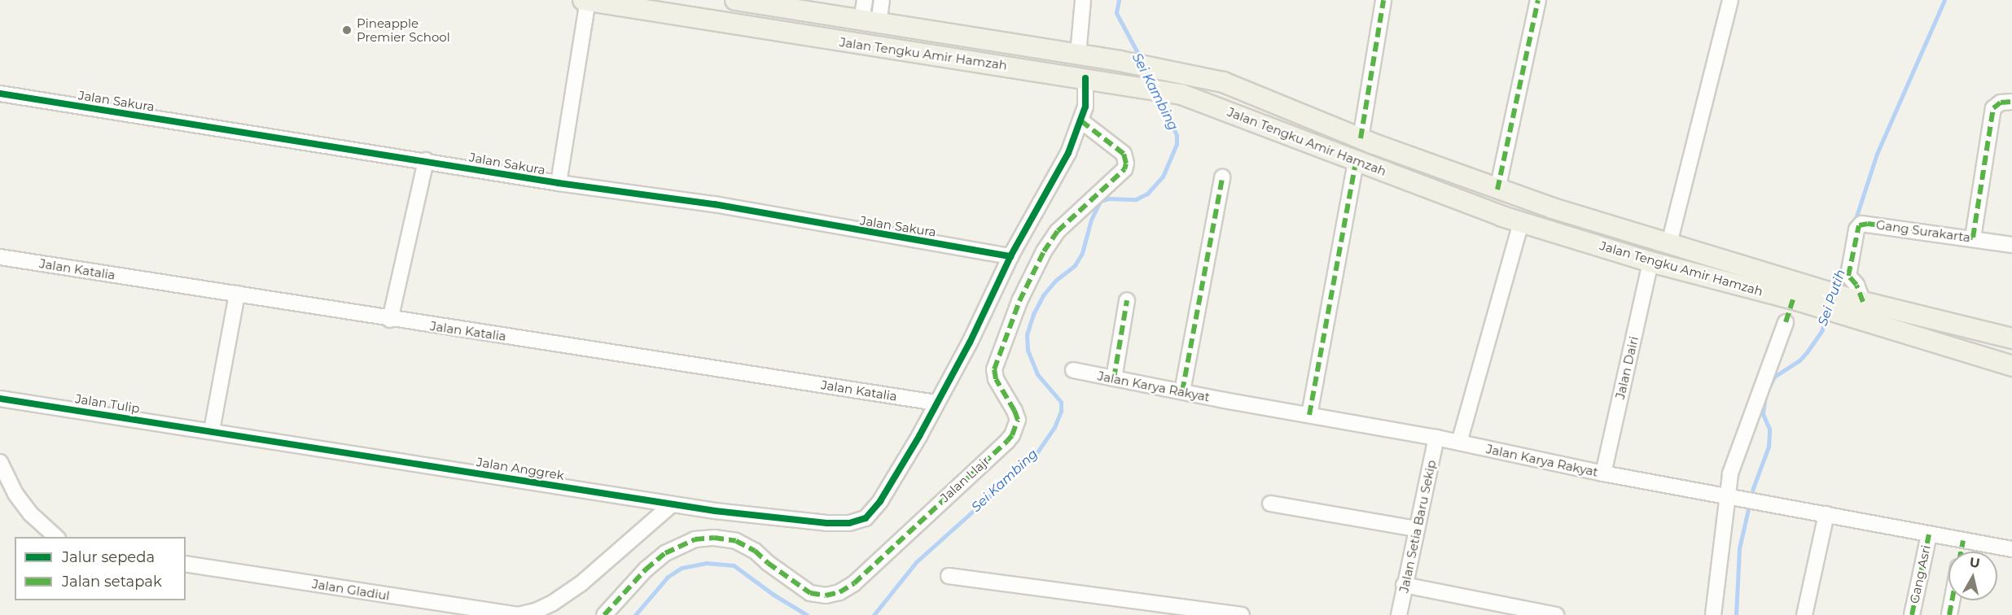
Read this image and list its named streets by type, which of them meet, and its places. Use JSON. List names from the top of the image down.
{
  "streets": {
    "main road": ["Jalan Tengku Amir Hamzah"],
    "street": [
      "Jalan Sakura",
      "Gang Surakarta",
      "Jalan Katalia",
      "Jalan Dairi",
      "Jalan Karya Rakyat",
      "Jalan Tulip",
      "Jalan Anggrek",
      "Jalan Llajr",
      "Jalan Setia Baru Sekip",
      "Gang Asri",
      "Jalan Gladiul"
    ]
  },
  "crossings": [
    ["Jalan Tengku Amir Hamzah", "Gang Surakarta"],
    ["Jalan Tengku Amir Hamzah", "Jalan Dairi"],
    ["Jalan Katalia", "Jalan Anggrek"],
    ["Jalan Dairi", "Jalan Karya Rakyat"],
    ["Jalan Karya Rakyat", "Jalan Setia Baru Sekip"],
    ["Jalan Karya Rakyat", "Gang Asri"],
    ["Jalan Tulip", "Jalan Anggrek"],
    ["Jalan Anggrek", "Jalan Gladiul"]
  ],
  "water": ["Sei Kambing", "Sei Putih"],
  "places": ["Pineapple Premier School"],
  "legend": ["Jalur sepeda", "Jalan setapak"],
  "north": "top"
}
